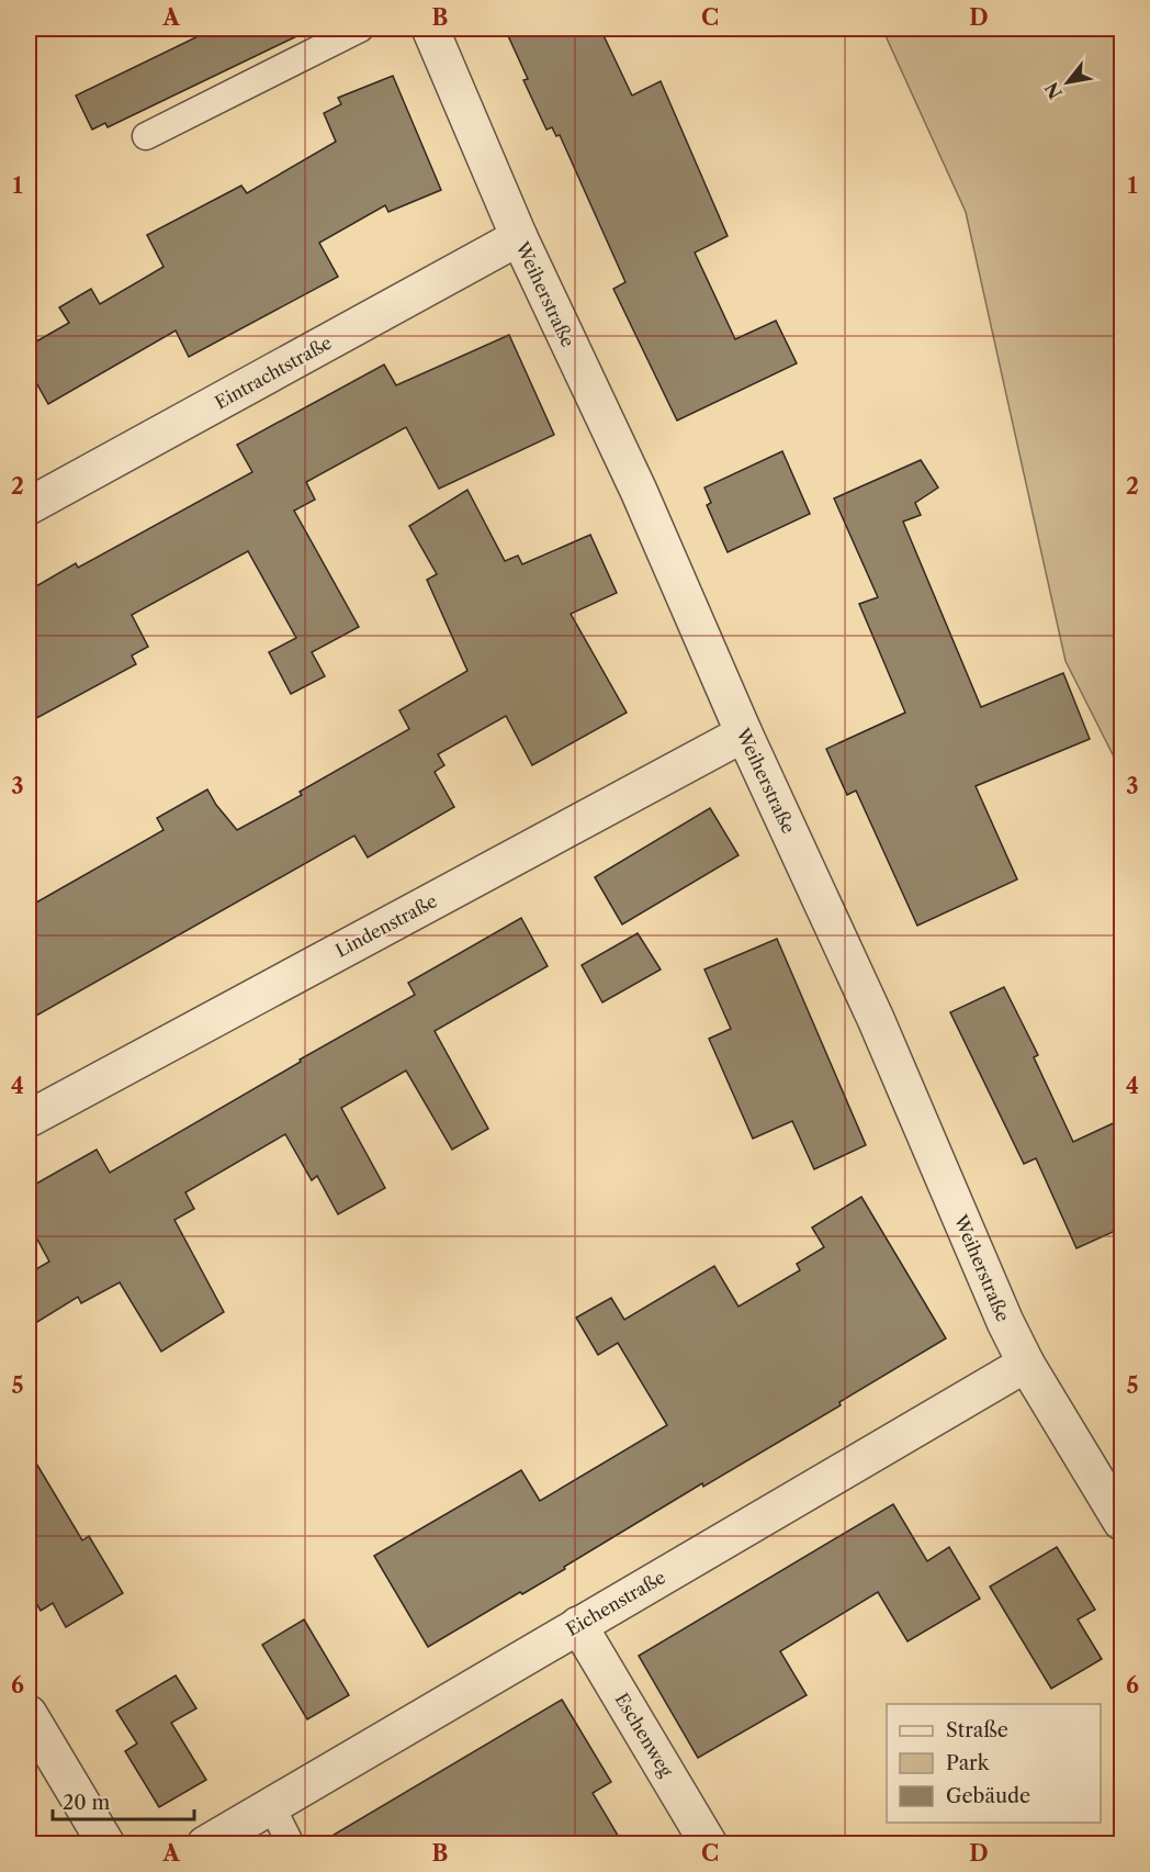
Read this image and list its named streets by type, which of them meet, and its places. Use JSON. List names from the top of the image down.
{
  "streets": {
    "street": [
      "Weiherstraße",
      "Eintrachtstraße",
      "Lindenstraße",
      "Eichenstraße",
      "Eschenweg"
    ]
  },
  "crossings": [
    ["Weiherstraße", "Eintrachtstraße"],
    ["Weiherstraße", "Lindenstraße"],
    ["Weiherstraße", "Eichenstraße"],
    ["Eichenstraße", "Eschenweg"]
  ],
  "legend": ["Straße", "Park", "Gebäude"],
  "scale_bar": "20 m",
  "north": "bottom left",
  "grid": {
    "columns": [
      "A",
      "B",
      "C",
      "D"
    ],
    "rows": [
      "1",
      "2",
      "3",
      "4",
      "5",
      "6"
    ]
  }
}
